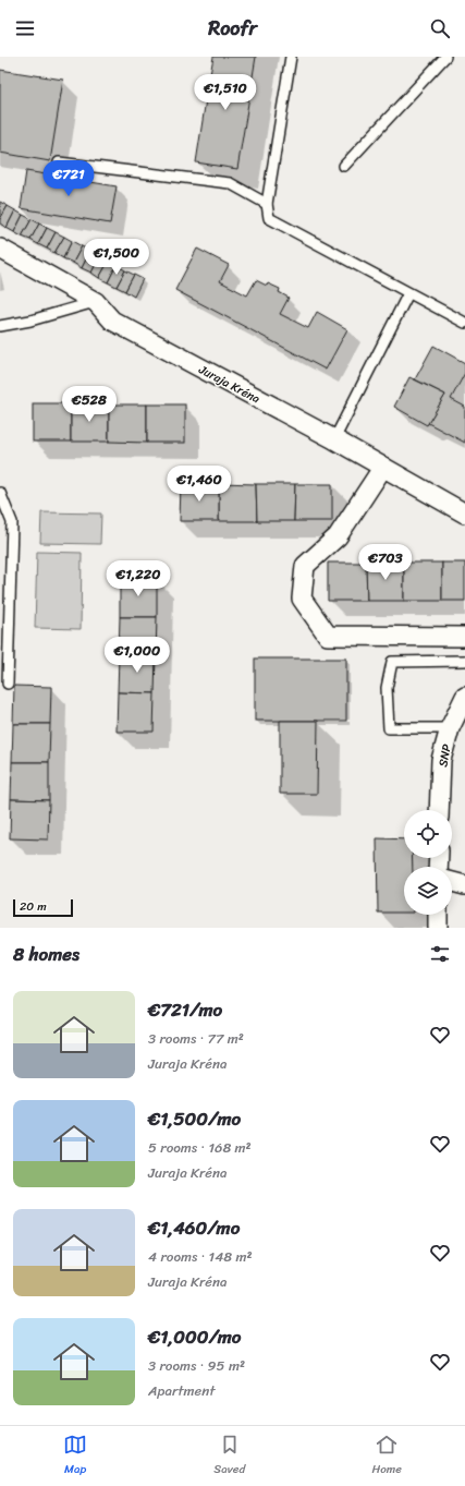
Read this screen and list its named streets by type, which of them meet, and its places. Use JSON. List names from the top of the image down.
{
  "streets": {
    "street": ["Juraja Kréna", "SNP"]
  },
  "scale_bar": "20 m",
  "page": {
    "header": "Roofr",
    "price": [
      "€1,510",
      "€721",
      "€1,500",
      "€528",
      "€1,460",
      "€703",
      "€1,220",
      "€1,000"
    ],
    "scale": "20 m",
    "heading": "8 homes",
    "list": [
      {
        "name": "€721/mo",
        "note": "3 rooms · 77 m² · Juraja Kréna"
      },
      {
        "name": "€1,500/mo",
        "note": "5 rooms · 168 m² · Juraja Kréna"
      },
      {
        "name": "€1,460/mo",
        "note": "4 rooms · 148 m² · Juraja Kréna"
      },
      {
        "name": "€1,000/mo",
        "note": "3 rooms · 95 m² · Apartment"
      }
    ],
    "tabs": ["Map", "Saved", "Home"]
  }
}
